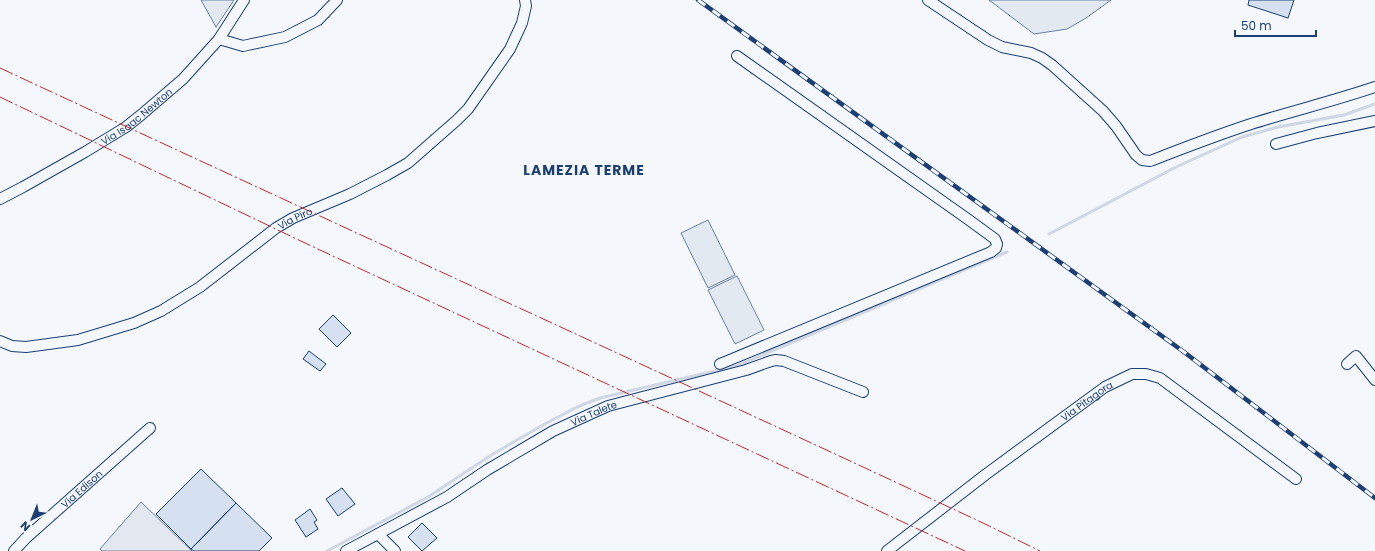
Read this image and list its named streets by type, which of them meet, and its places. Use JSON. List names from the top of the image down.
{
  "streets": {
    "street": [
      "Via Isaac Newton",
      "Via Piro",
      "Via Pitagora",
      "Via Talete",
      "Via Edison"
    ]
  },
  "districts": ["LAMEZIA TERME"],
  "scale_bar": "50 m",
  "north": "bottom left"
}
